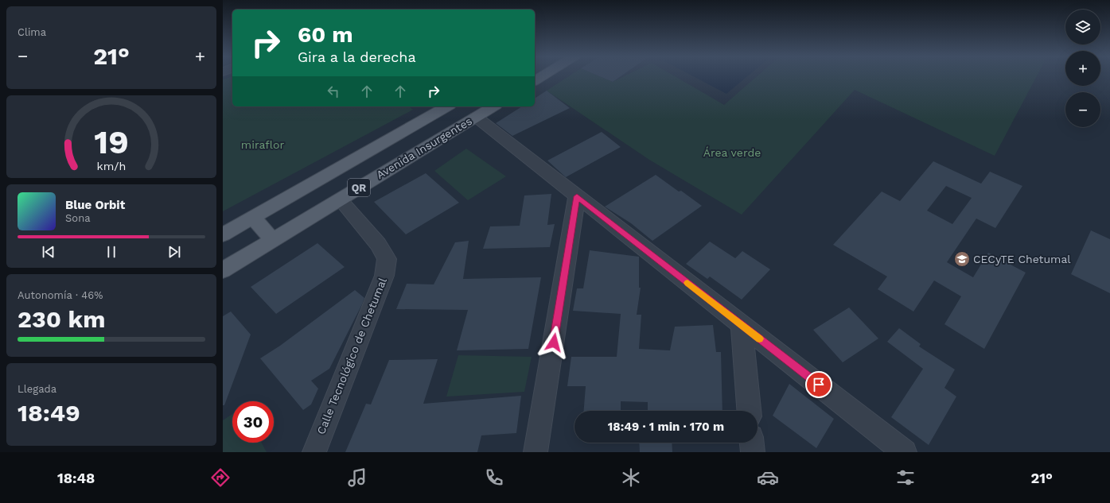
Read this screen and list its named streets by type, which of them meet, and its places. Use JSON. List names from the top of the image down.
{
  "streets": {
    "main road": ["Avenida Insurgentes", "QR"],
    "street": ["Calle Tecnológico de Chetumal"]
  },
  "crossings": [
    ["Avenida Insurgentes", "Calle Tecnológico de Chetumal"]
  ],
  "parks": ["miraflor", "Área verde"],
  "places": {
    "school or university": ["CECyTE Chetumal"]
  },
  "page": {
    "tile": [
      "Clima",
      ["Autonomía · 46%", "230 km"],
      ["Llegada", "18:49"]
    ],
    "map_buttons": ["+", "−"],
    "turn": ["60 m", "Gira a la derecha"],
    "heat": ["−", "21°", "+"],
    "song": ["Blue Orbit", "Sona"],
    "limit": "30",
    "trip": "18:49 · 1 min · 170 m",
    "tabs": ["18:48", "21°"],
    "gauge": ["19", "km/h"]
  }
}
